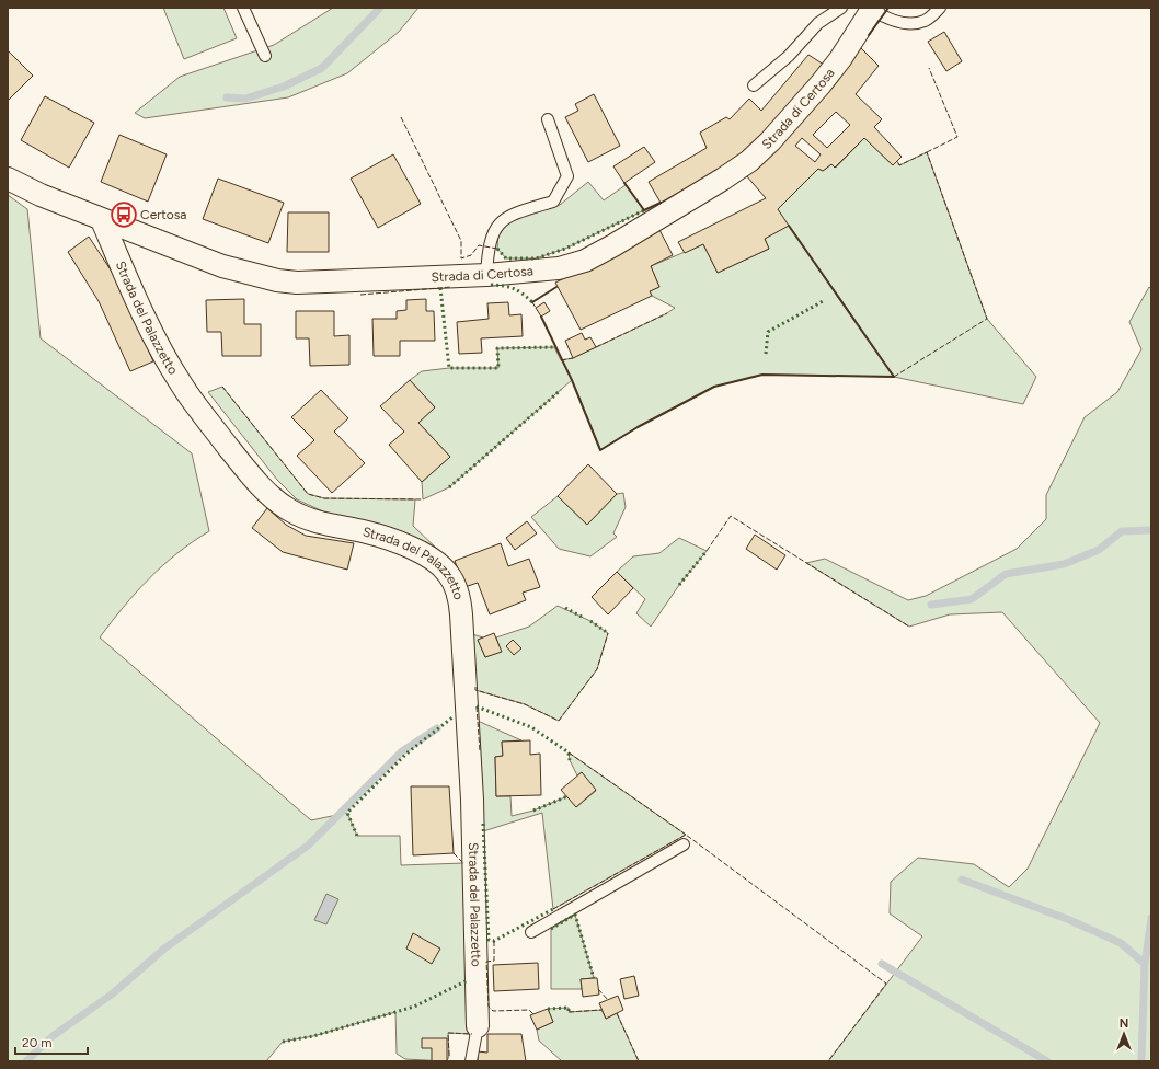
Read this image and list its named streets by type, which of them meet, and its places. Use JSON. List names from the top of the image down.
{
  "streets": {
    "street": ["Strada di Certosa", "Strada del Palazzetto"]
  },
  "crossings": [
    ["Strada di Certosa", "Strada del Palazzetto"]
  ],
  "places": {
    "bus stop": ["Certosa"]
  },
  "scale_bar": "20 m",
  "north": "top"
}
